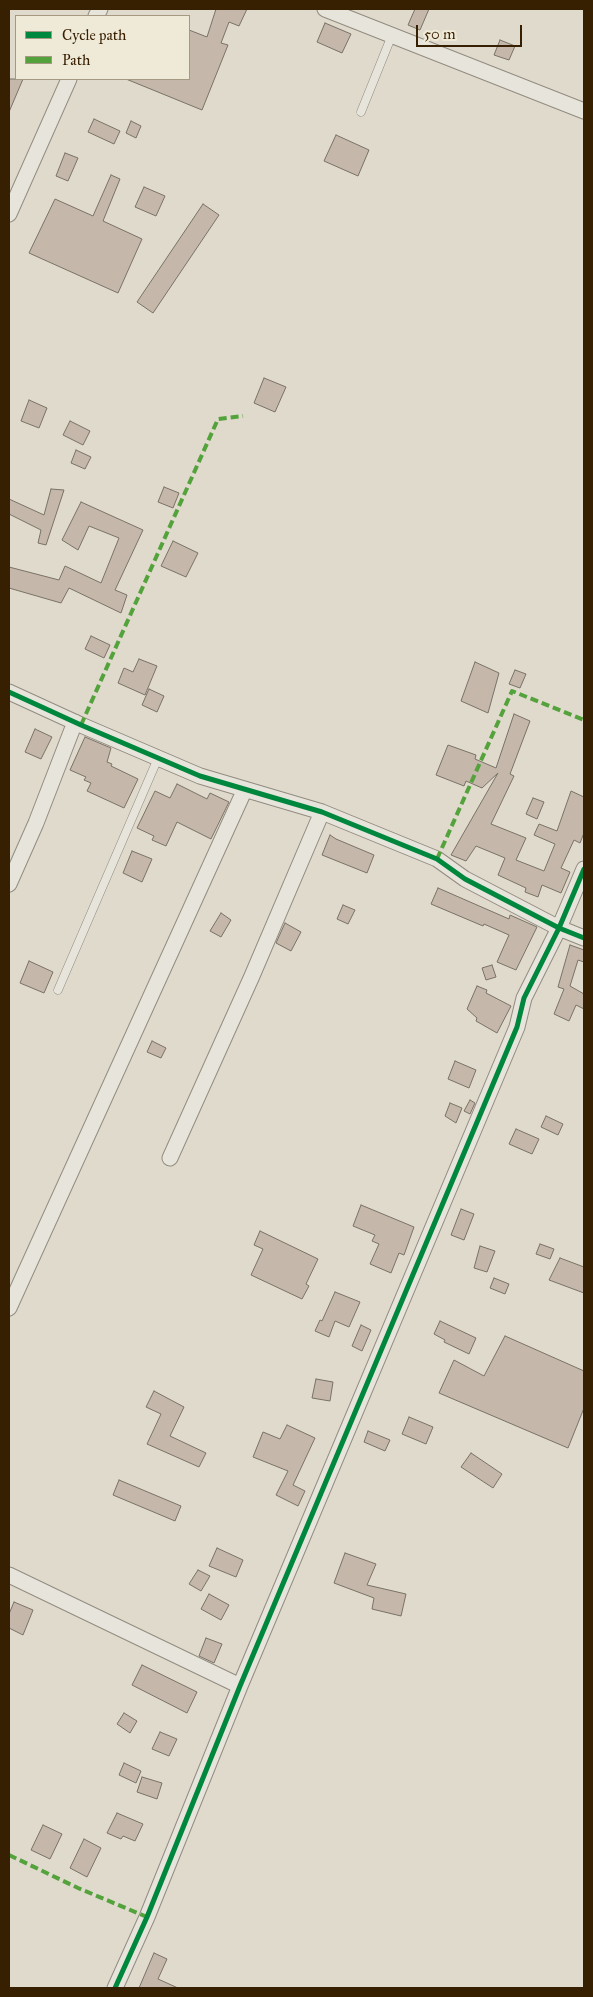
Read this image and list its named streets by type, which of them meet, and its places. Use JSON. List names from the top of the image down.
{
  "legend": ["Cycle path", "Path"],
  "scale_bar": "50 m"
}
